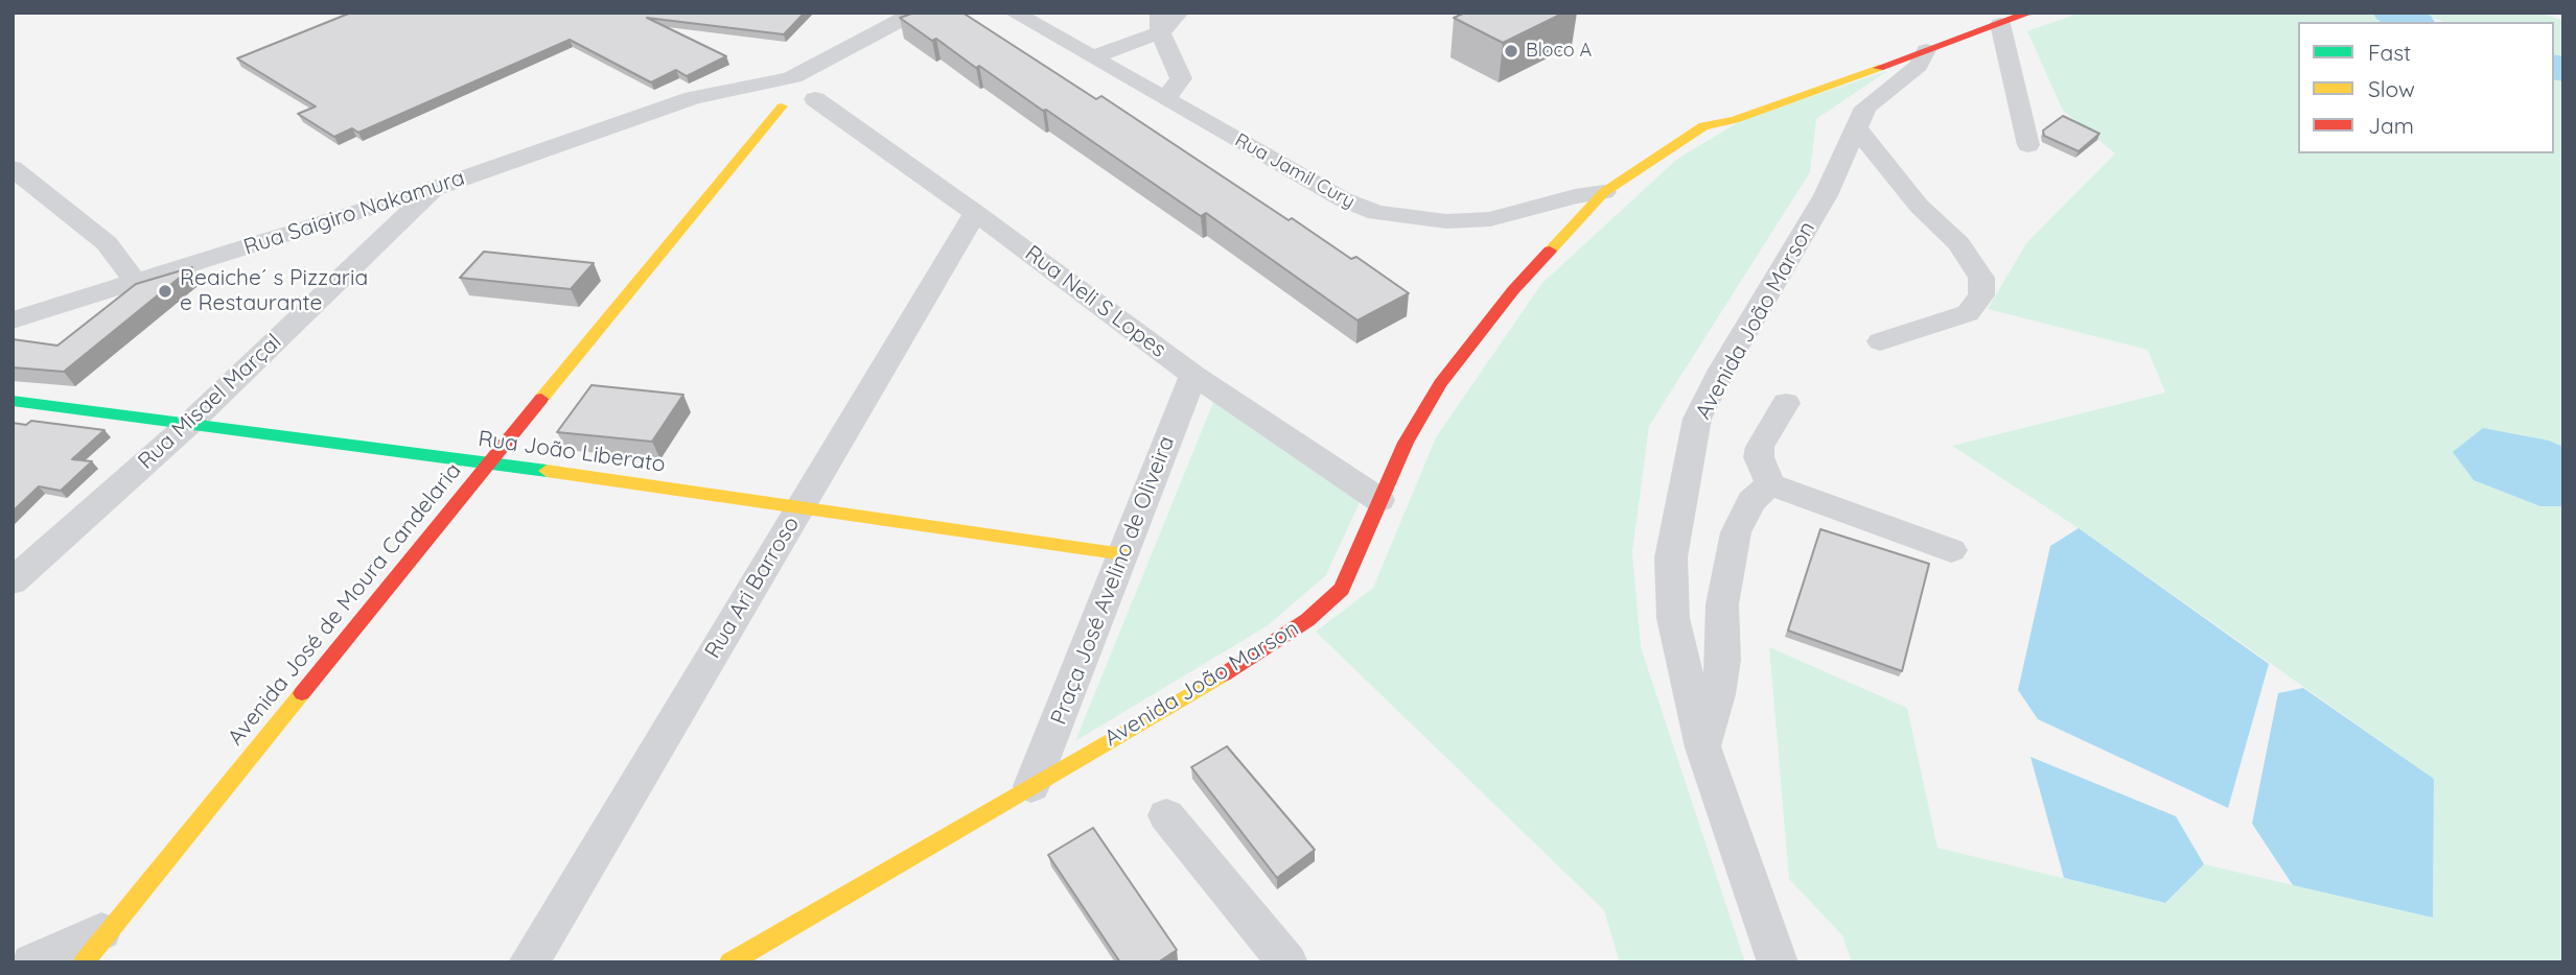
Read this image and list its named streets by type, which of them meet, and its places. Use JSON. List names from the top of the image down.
{
  "streets": {
    "street": [
      "Rua Jamil Cury",
      "Rua Saigiro Nakamura",
      "Rua Neli S Lopes",
      "Avenida João Marson",
      "Rua Misael Marçal",
      "Rua João Liberato",
      "Praça José Avelino de Oliveira",
      "Rua Ari Barroso",
      "Avenida José de Moura Candelaria"
    ]
  },
  "crossings": [
    ["Rua Jamil Cury", "Avenida João Marson"],
    ["Rua Saigiro Nakamura", "Rua Neli S Lopes"],
    ["Rua Saigiro Nakamura", "Rua Misael Marçal"],
    ["Rua Saigiro Nakamura", "Avenida José de Moura Candelaria"],
    ["Rua Neli S Lopes", "Avenida João Marson"],
    ["Rua Neli S Lopes", "Praça José Avelino de Oliveira"],
    ["Rua Neli S Lopes", "Rua Ari Barroso"],
    ["Avenida João Marson", "Praça José Avelino de Oliveira"],
    ["Rua Misael Marçal", "Rua João Liberato"],
    ["Rua João Liberato", "Praça José Avelino de Oliveira"],
    ["Rua João Liberato", "Rua Ari Barroso"],
    ["Rua João Liberato", "Avenida José de Moura Candelaria"]
  ],
  "places": ["Bloco A", "Reaiche´ s Pizzaria e Restaurante"],
  "legend": ["Fast", "Slow", "Jam"]
}
